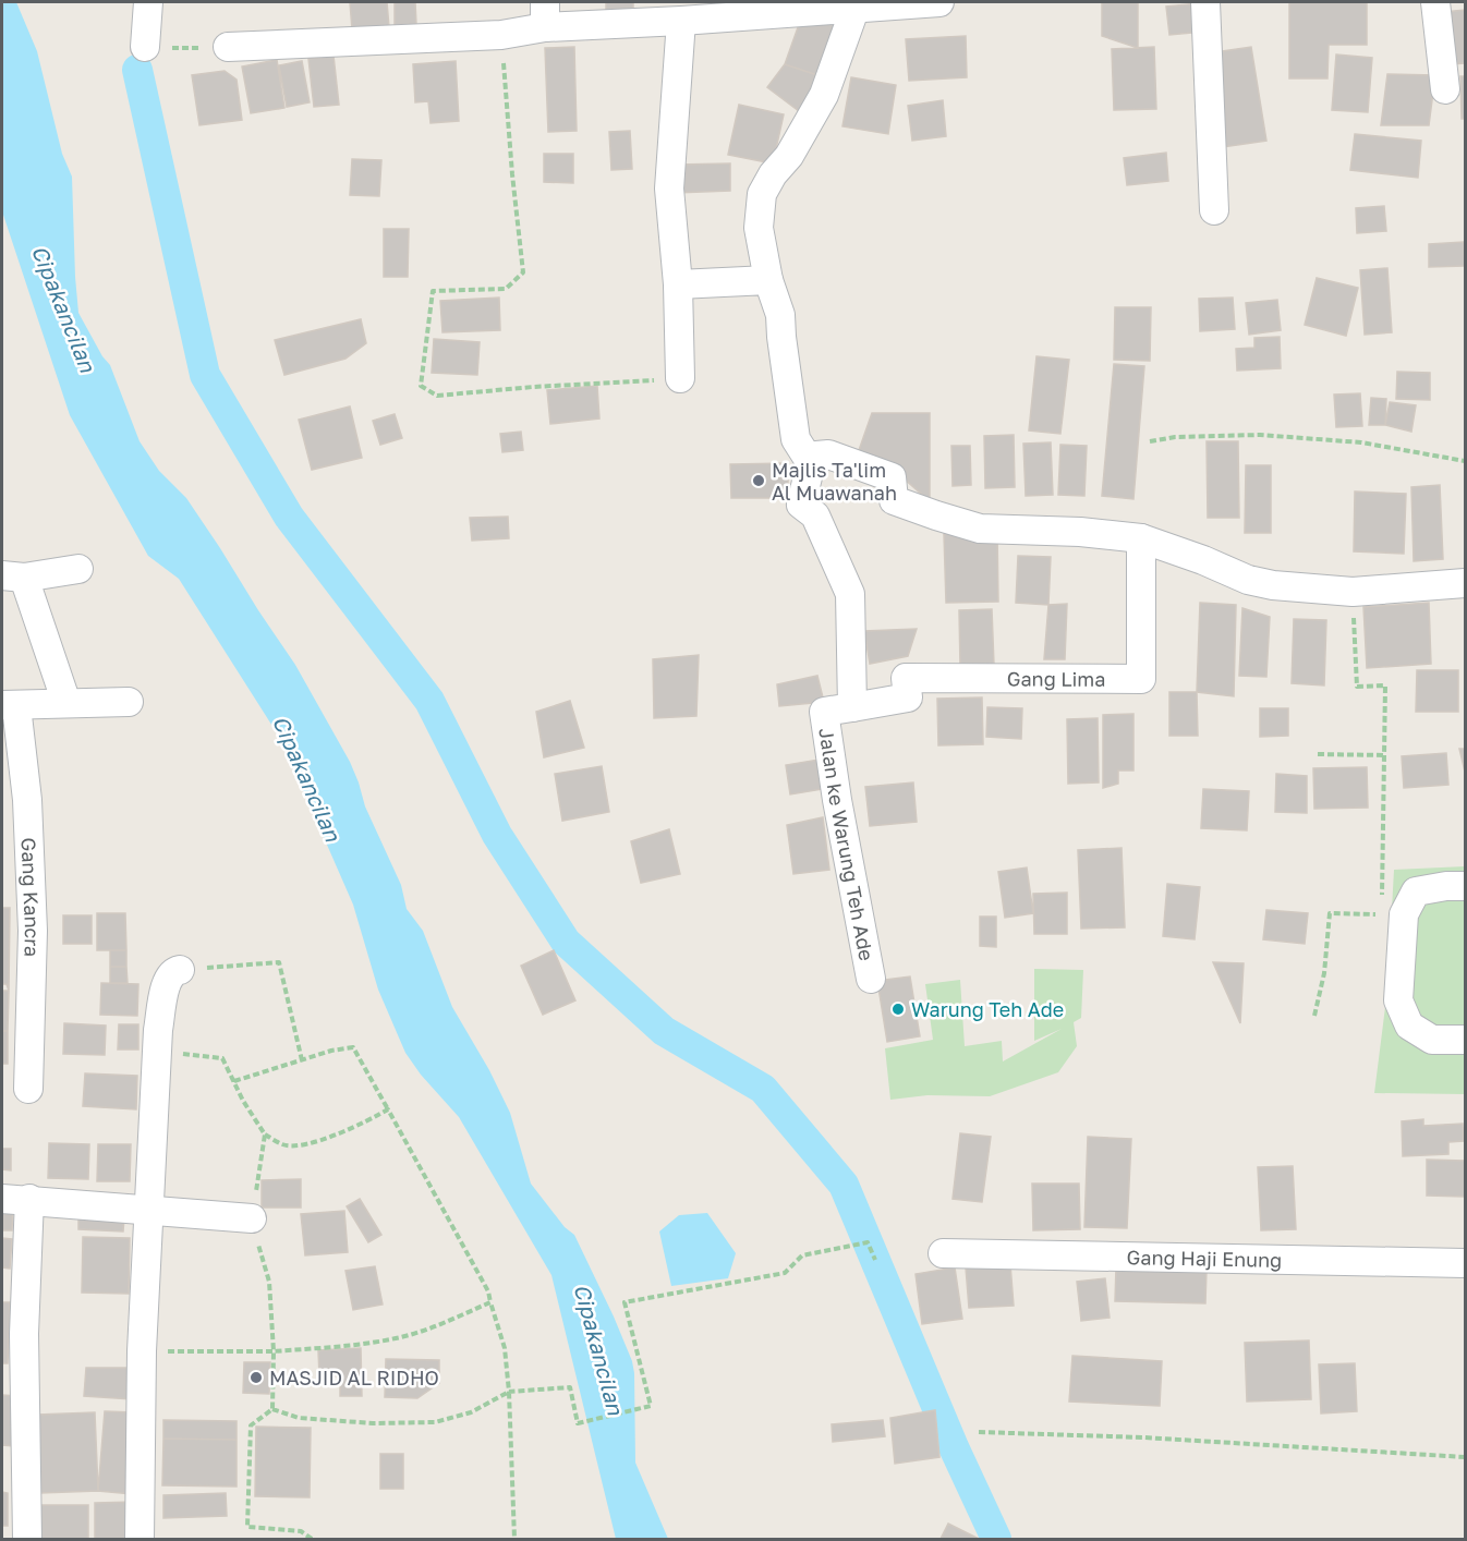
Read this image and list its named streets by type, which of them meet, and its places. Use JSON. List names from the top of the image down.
{
  "streets": {
    "street": [
      "Gang Lima",
      "Jalan ke Warung Teh Ade",
      "Gang Kancra",
      "Gang Haji Enung"
    ]
  },
  "crossings": [
    ["Gang Lima", "Jalan ke Warung Teh Ade"]
  ],
  "water": ["Cipakancilan"],
  "places": ["Majlis Ta'lim Al Muawanah", "Warung Teh Ade", "MASJID AL RIDHO"]
}
